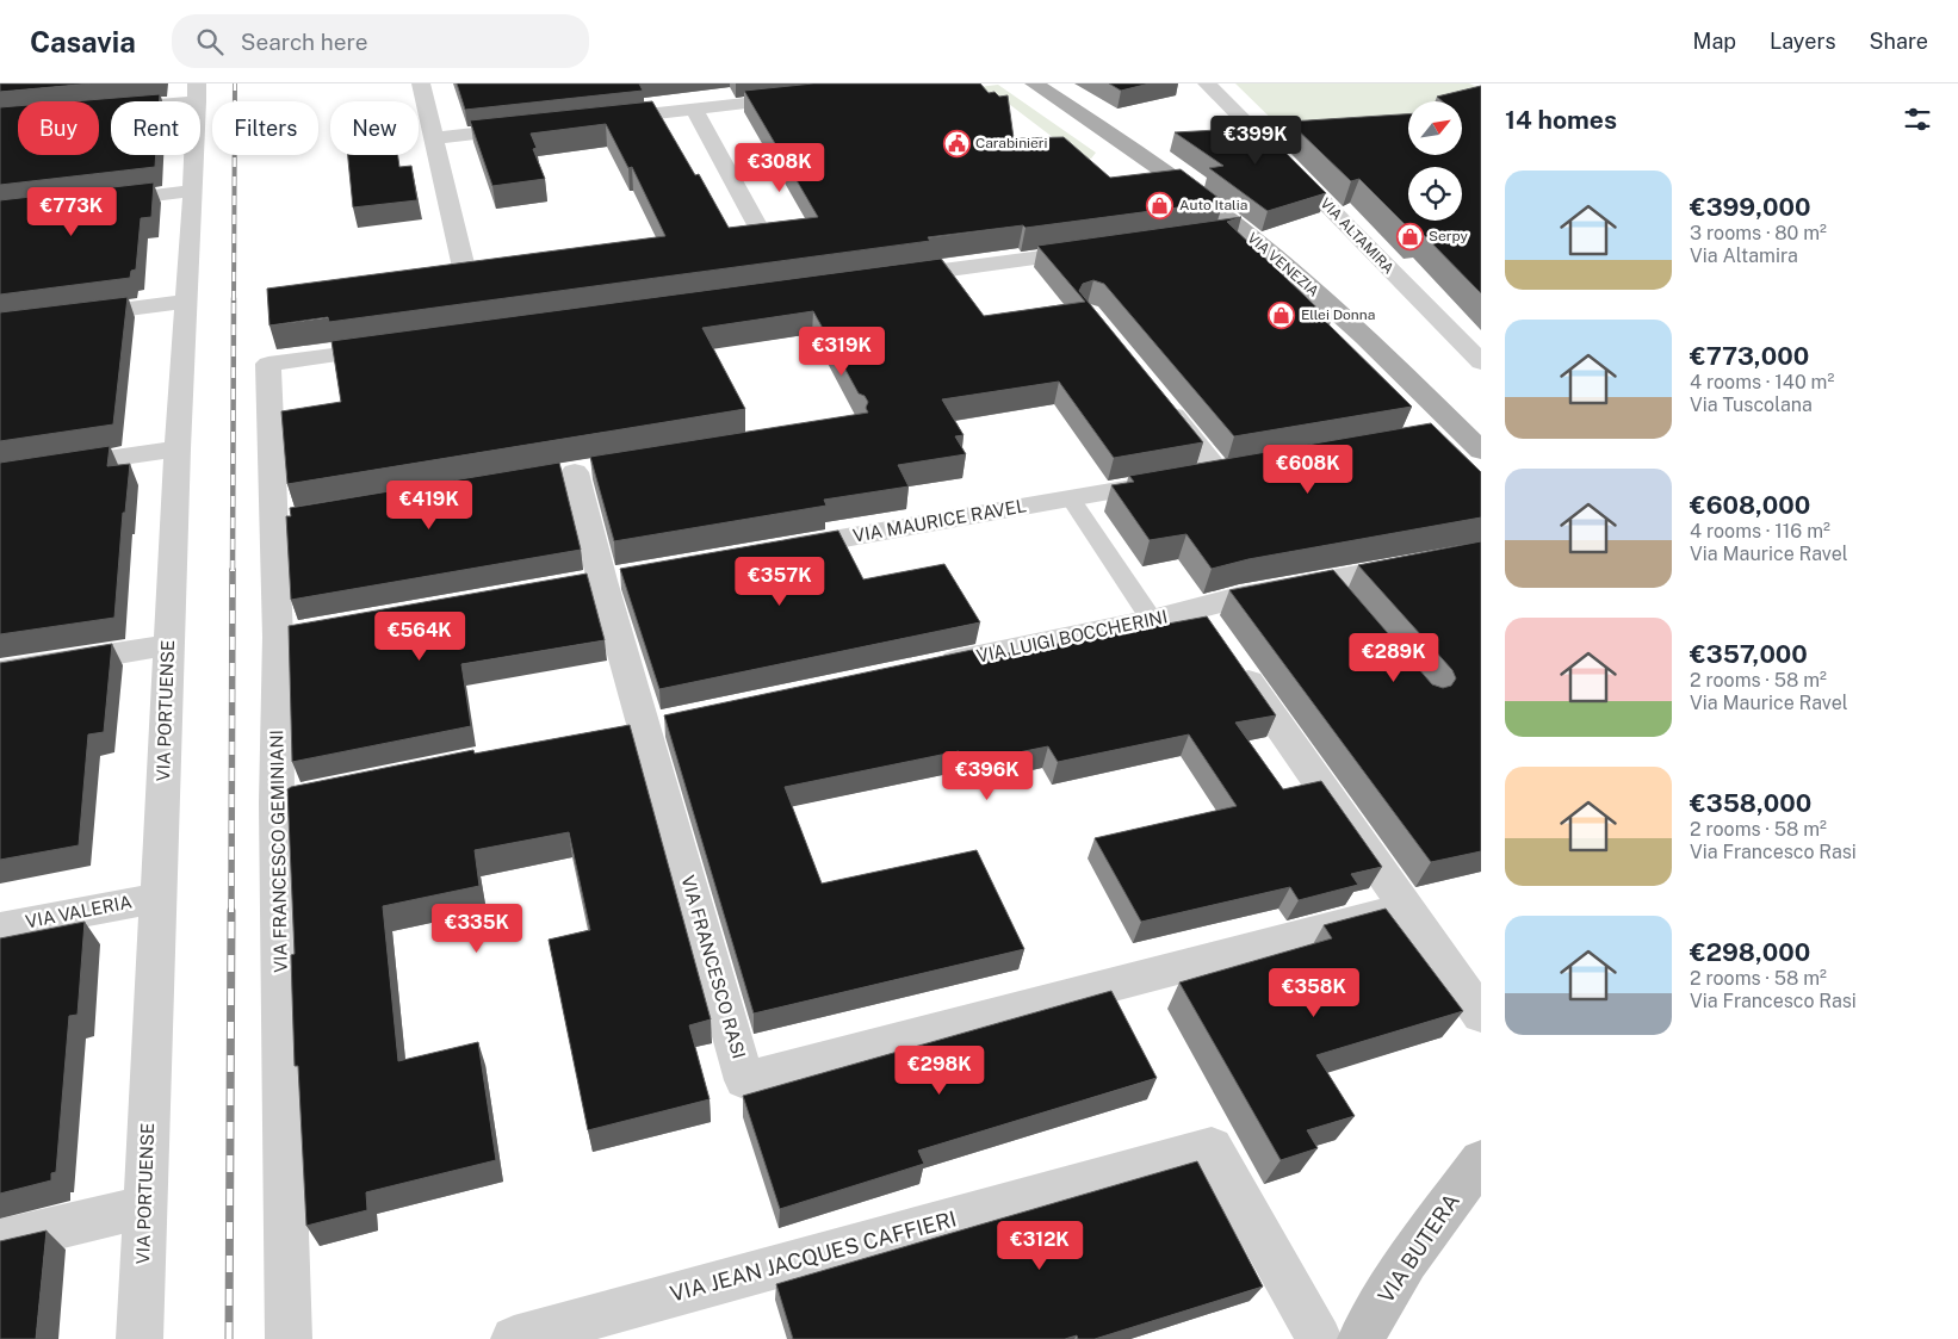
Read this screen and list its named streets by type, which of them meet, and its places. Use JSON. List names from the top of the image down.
{
  "streets": {
    "main road": ["VIA VENEZIA"],
    "street": [
      "VIA ALTAMIRA",
      "VIA MAURICE RAVEL",
      "VIA LUIGI BOCCHERINI",
      "VIA PORTUENSE",
      "VIA FRANCESCO GEMINIANI",
      "VIA VALERIA",
      "VIA FRANCESCO RASI",
      "VIA BUTERA",
      "VIA JEAN JACQUES CAFFIERI"
    ]
  },
  "crossings": [
    ["VIA PORTUENSE", "VIA VALERIA"]
  ],
  "places": {
    "public building": ["Carabinieri"],
    "shop": ["Auto Italia", "Serpy", "Ellei Donna"]
  },
  "north": "top right",
  "page": {
    "header": "Casavia",
    "search": "Search here",
    "nav": ["Map", "Layers", "Share"],
    "heading": "14 homes",
    "chip": [
      "Buy",
      "Rent",
      "Filters",
      "New"
    ],
    "price": [
      "€399K",
      "€308K",
      "€773K",
      "€319K",
      "€608K",
      "€419K",
      "€357K",
      "€564K",
      "€289K",
      "€396K",
      "€335K",
      "€358K",
      "€298K",
      "€312K"
    ],
    "list": [
      {
        "name": "€399,000",
        "note": "3 rooms · 80 m² · Via Altamira"
      },
      {
        "name": "€773,000",
        "note": "4 rooms · 140 m² · Via Tuscolana"
      },
      {
        "name": "€608,000",
        "note": "4 rooms · 116 m² · Via Maurice Ravel"
      },
      {
        "name": "€357,000",
        "note": "2 rooms · 58 m² · Via Maurice Ravel"
      },
      {
        "name": "€358,000",
        "note": "2 rooms · 58 m² · Via Francesco Rasi"
      },
      {
        "name": "€298,000",
        "note": "2 rooms · 58 m² · Via Francesco Rasi"
      }
    ]
  }
}
